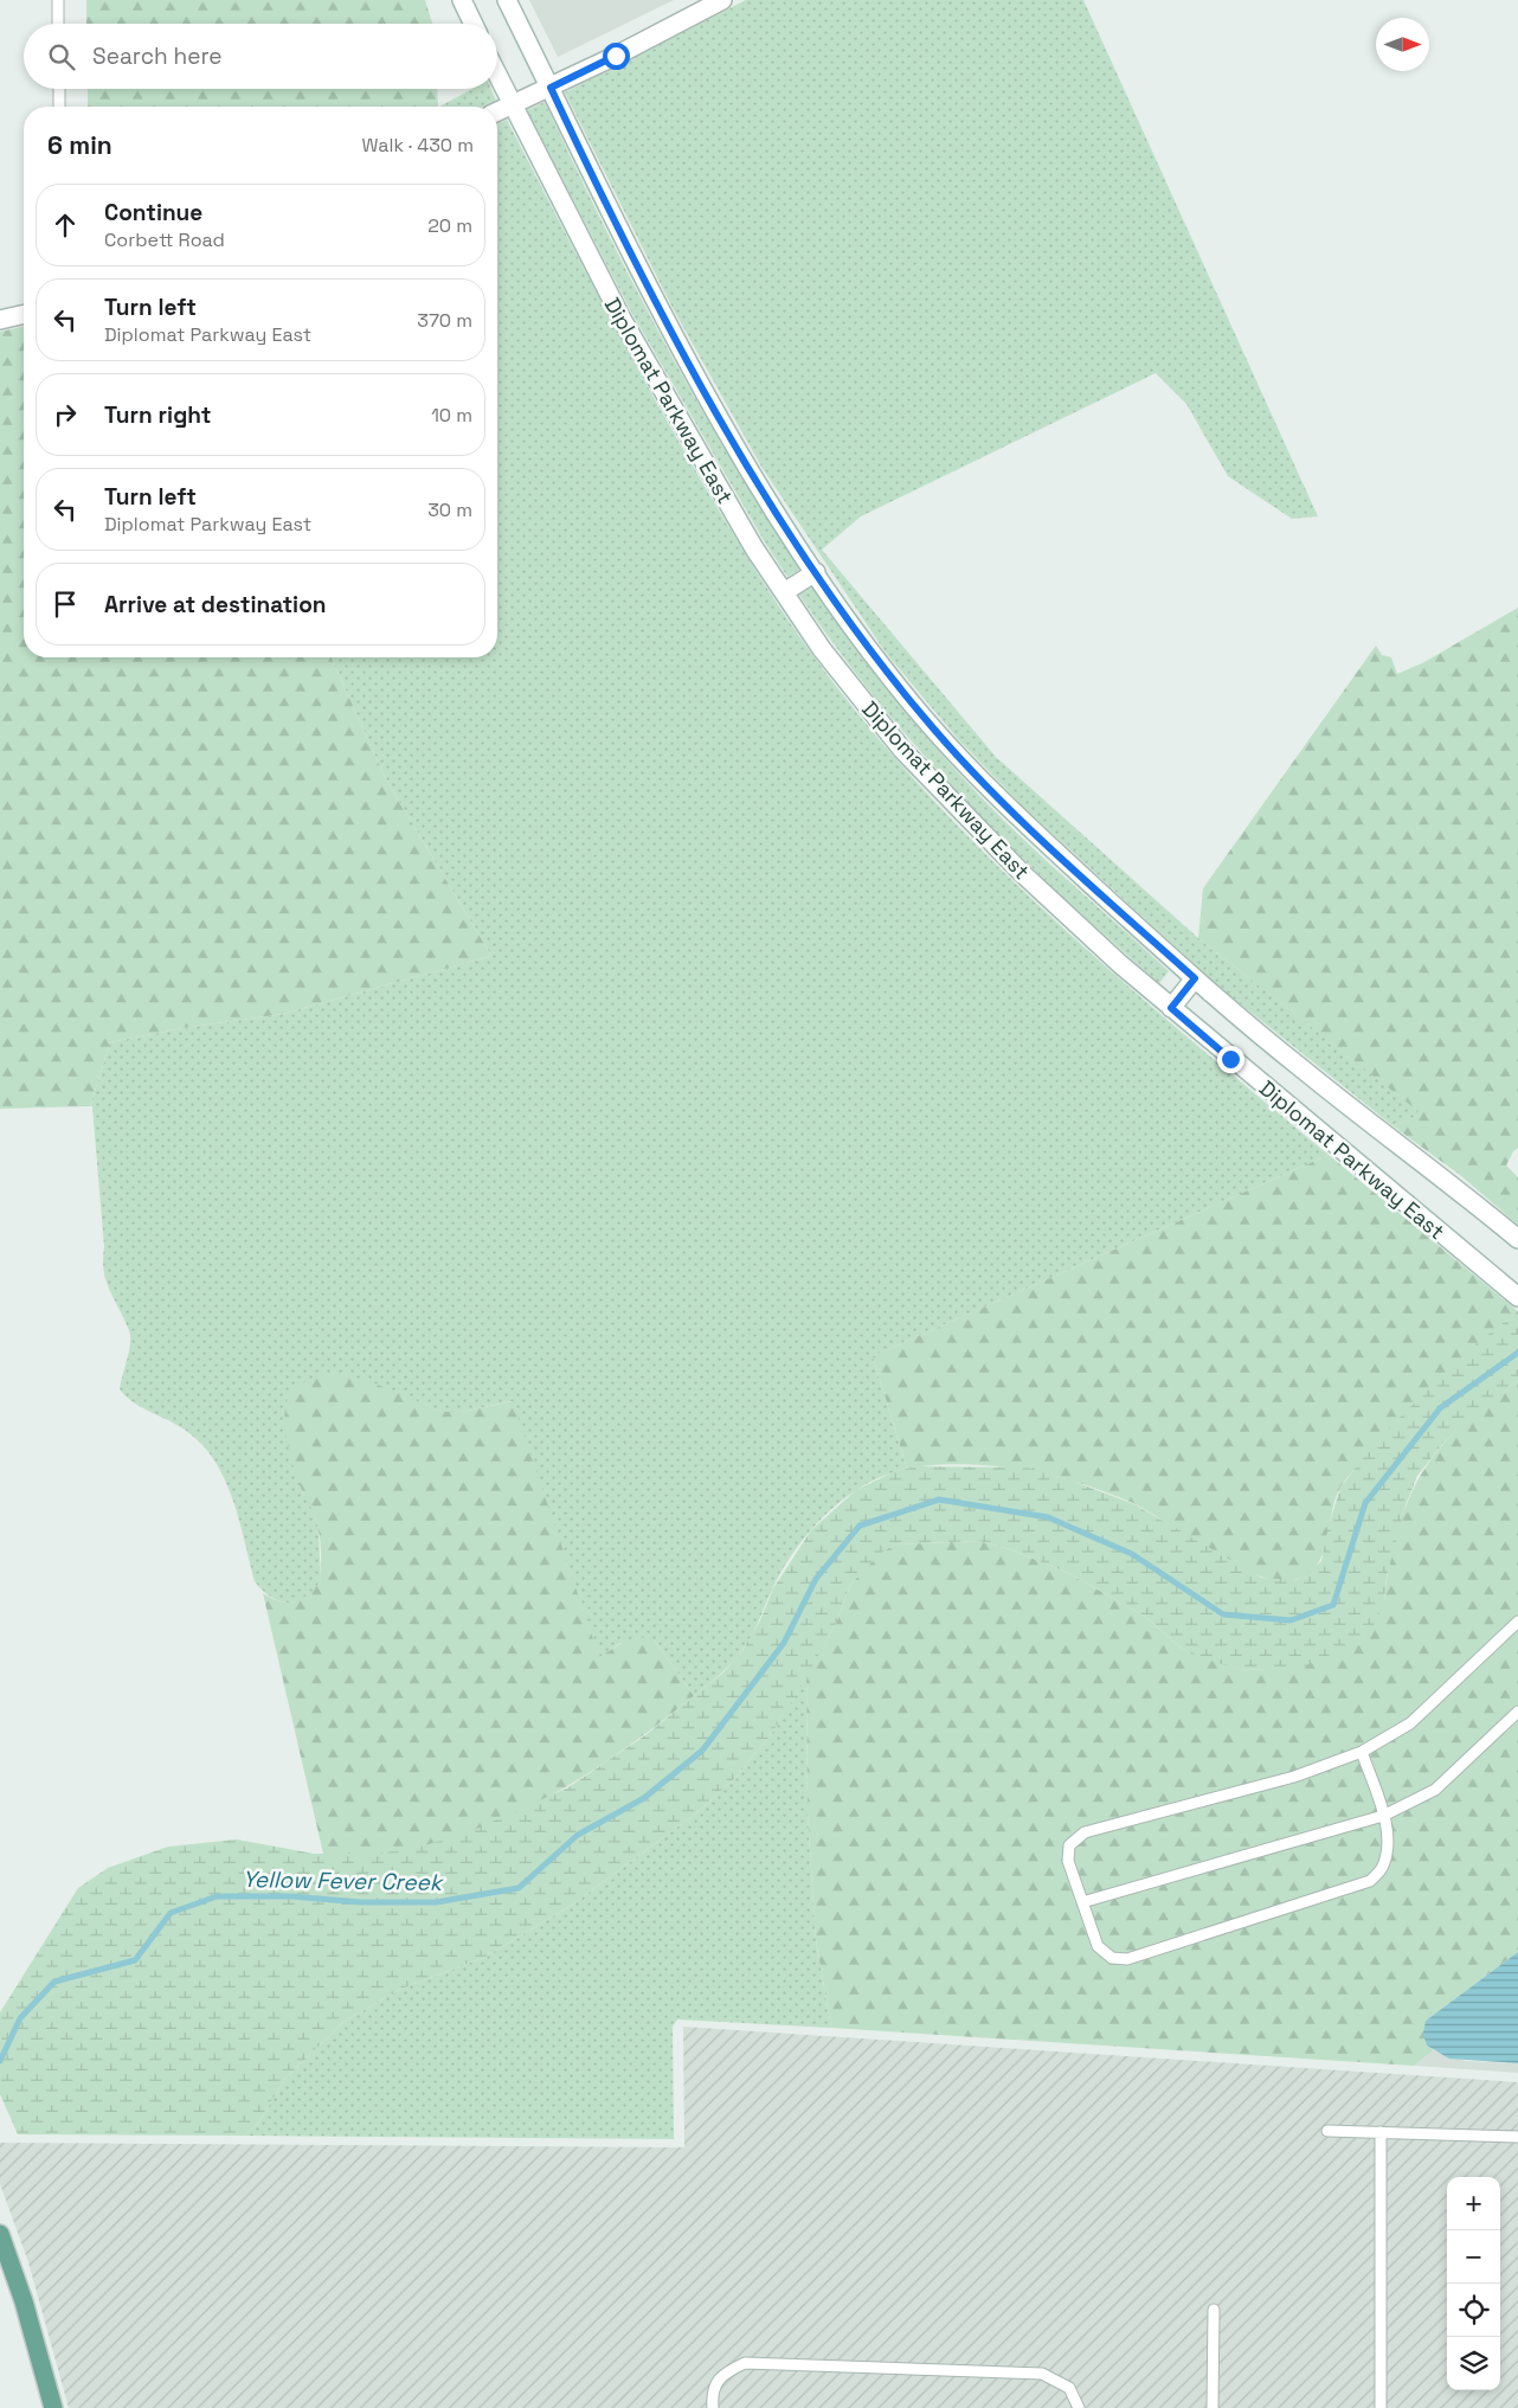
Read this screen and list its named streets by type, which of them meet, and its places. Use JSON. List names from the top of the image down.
{
  "streets": {
    "main road": ["Diplomat Parkway East"]
  },
  "water": ["Yellow Fever Creek"],
  "north": "right",
  "page": {
    "search": "Search here",
    "heading": ["6 min", "Walk · 430 m"],
    "list": [
      ["Continue", "Corbett Road", "20 m"],
      ["Turn left", "Diplomat Parkway East", "370 m"],
      ["Turn right", "10 m"],
      ["Turn left", "Diplomat Parkway East", "30 m"],
      "Arrive at destination"
    ],
    "map_buttons": ["+", "−"]
  }
}
